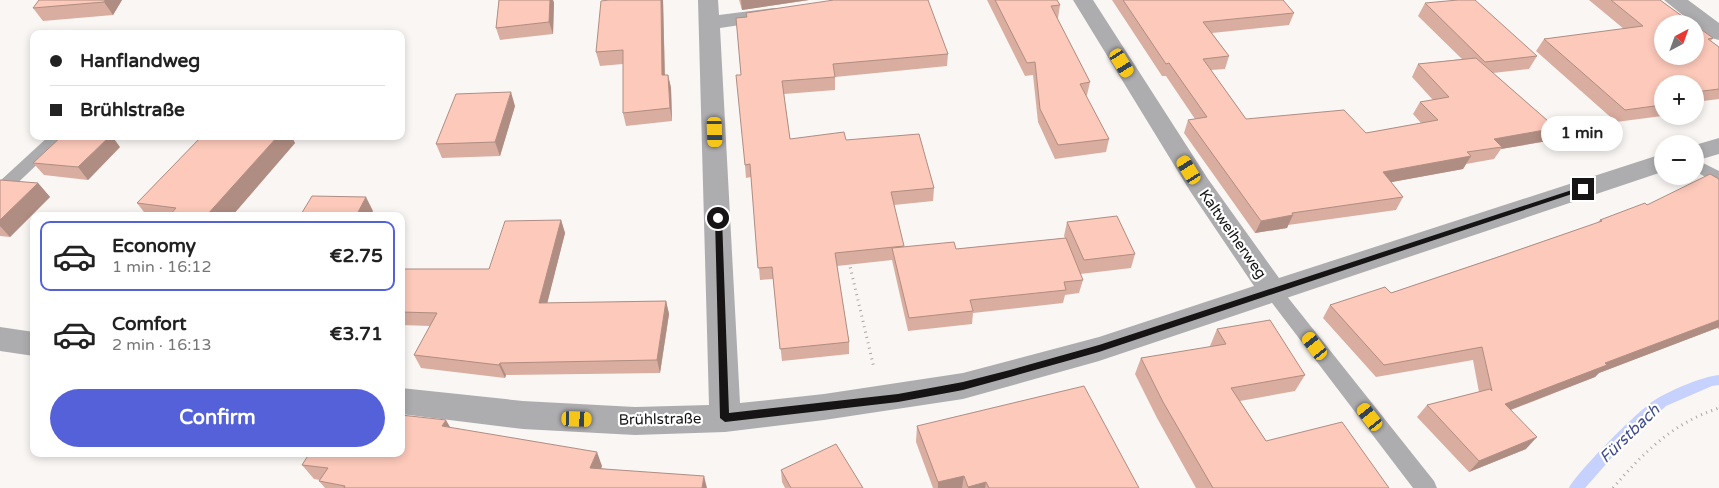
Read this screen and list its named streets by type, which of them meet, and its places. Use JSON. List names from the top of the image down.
{
  "streets": {
    "street": ["Kaltweiherweg", "Brühlstraße"]
  },
  "crossings": [
    ["Kaltweiherweg", "Brühlstraße"]
  ],
  "water": ["Fürstbach"],
  "north": "top right",
  "page": {
    "map_buttons": ["+", "−"],
    "banner": ["Hanflandweg", "Brühlstraße"],
    "bubble": "1 min",
    "list": [
      {
        "name": "Economy",
        "note": "1 min · 16:12",
        "value": "€2.75"
      },
      {
        "name": "Comfort",
        "note": "2 min · 16:13",
        "value": "€3.71"
      }
    ],
    "buttons": "Confirm"
  }
}
